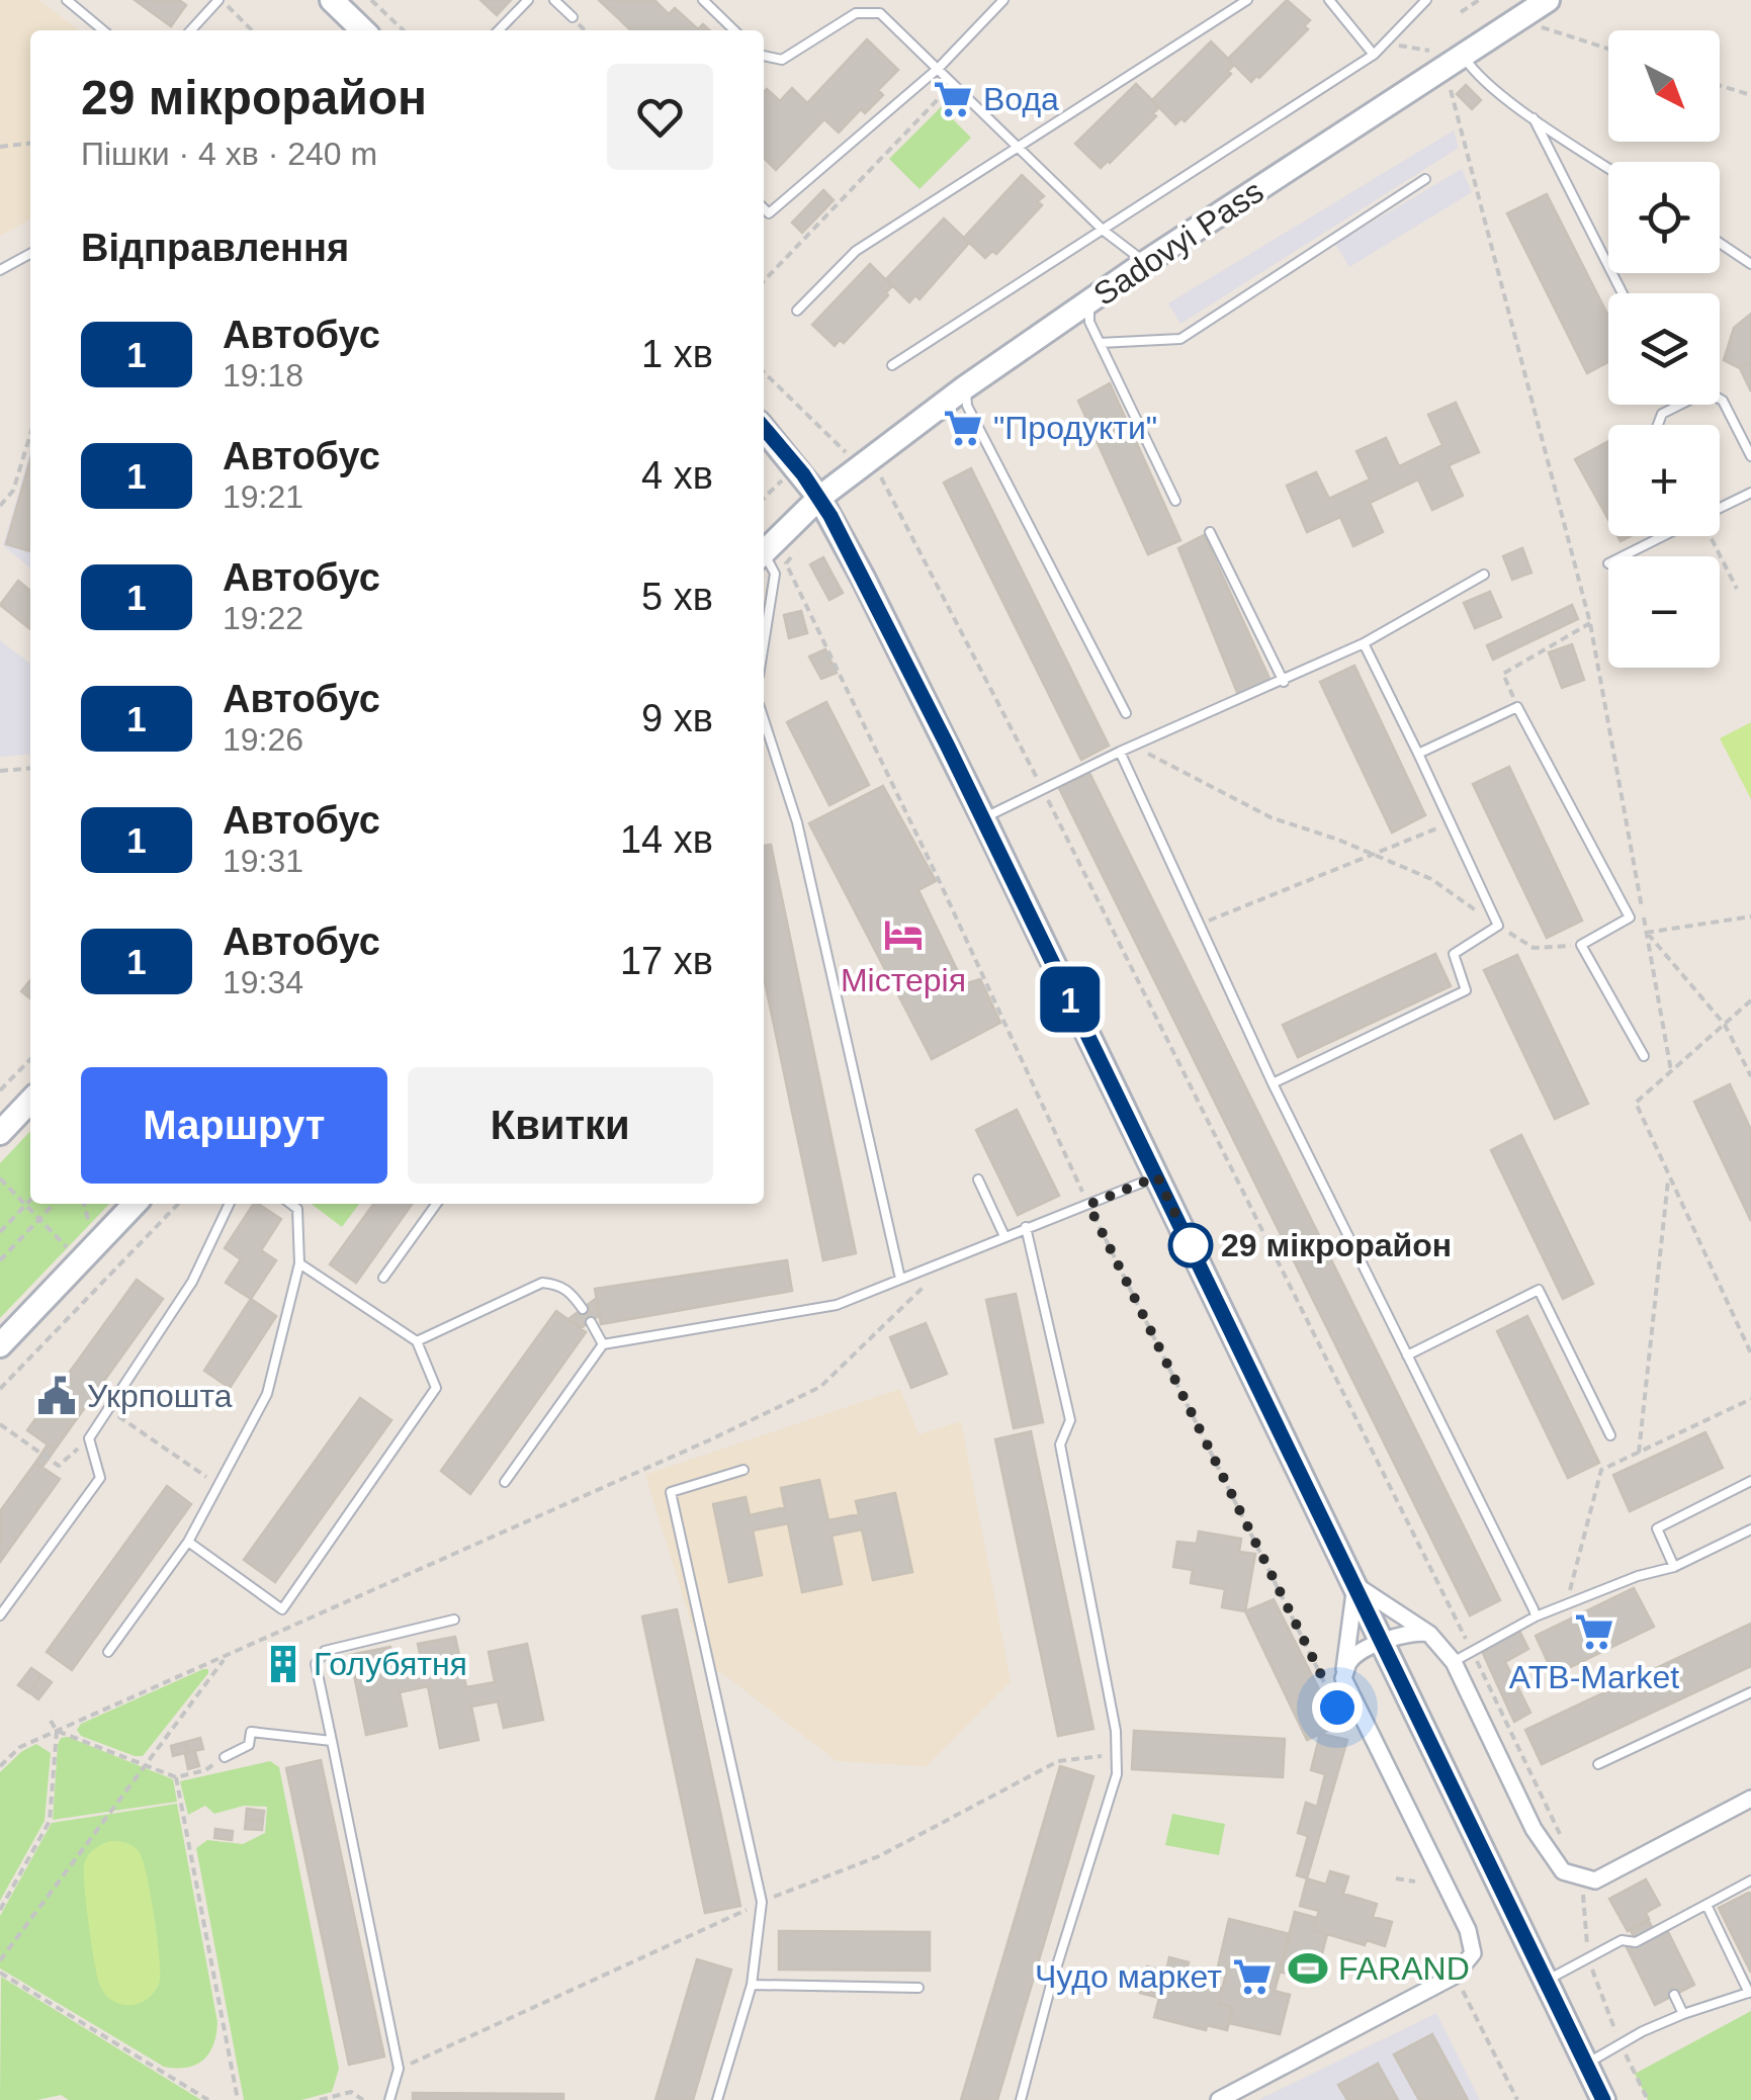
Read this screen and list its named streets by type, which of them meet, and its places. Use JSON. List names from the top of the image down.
{
  "streets": {
    "main road": ["Sadovyi Pass"]
  },
  "places": {
    "supermarket": [
      "Вода",
      "\"Продукти\"",
      "ATB-Market",
      "Чудо маркет"
    ],
    "hotel": ["Містерія"],
    "other": ["29 мікрорайон"],
    "public building": ["Укрпошта"],
    "building": ["Голубятня"],
    "sports": ["FARAND"]
  },
  "lines": ["bus line 1"],
  "north": "bottom right",
  "page": {
    "on_map": "1",
    "map_buttons": ["+", "−"],
    "heading": [
      ["29 мікрорайон", "Пішки · 4 хв · 240 m"],
      "Відправлення"
    ],
    "list": [
      {
        "mark": "1",
        "name": "Автобус",
        "note": "19:18",
        "value": "1 хв"
      },
      {
        "mark": "1",
        "name": "Автобус",
        "note": "19:21",
        "value": "4 хв"
      },
      {
        "mark": "1",
        "name": "Автобус",
        "note": "19:22",
        "value": "5 хв"
      },
      {
        "mark": "1",
        "name": "Автобус",
        "note": "19:26",
        "value": "9 хв"
      },
      {
        "mark": "1",
        "name": "Автобус",
        "note": "19:31",
        "value": "14 хв"
      },
      {
        "mark": "1",
        "name": "Автобус",
        "note": "19:34",
        "value": "17 хв"
      }
    ],
    "buttons": ["Маршрут", "Квитки"]
  }
}
